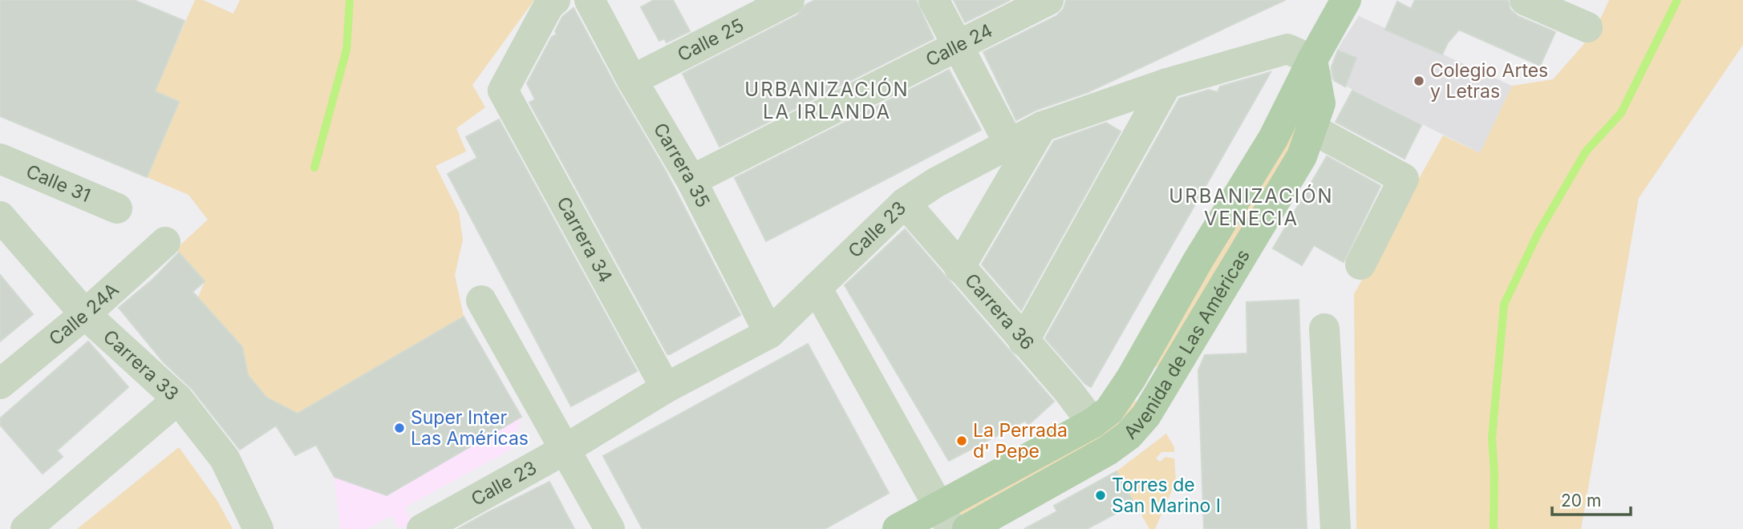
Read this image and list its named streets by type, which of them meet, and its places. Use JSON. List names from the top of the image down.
{
  "streets": {
    "main road": ["Avenida de Las Américas"],
    "street": [
      "Calle 25",
      "Calle 24",
      "Carrera 35",
      "Calle 31",
      "Calle 23",
      "Carrera 34",
      "Carrera 36",
      "Calle 24A",
      "Carrera 33"
    ]
  },
  "crossings": [
    ["Calle 25", "Carrera 35"],
    ["Calle 24", "Carrera 35"],
    ["Carrera 35", "Calle 23"],
    ["Calle 23", "Carrera 34"],
    ["Calle 23", "Carrera 36"],
    ["Calle 23", "Avenida de Las Américas"],
    ["Carrera 36", "Avenida de Las Américas"],
    ["Calle 24A", "Carrera 33"]
  ],
  "districts": ["URBANIZACIÓN LA IRLANDA", "URBANIZACIÓN VENECIA"],
  "places": [
    "Colegio Artes y Letras",
    "Super Inter Las Américas",
    "La Perrada d' Pepe",
    "Torres de San Marino I"
  ],
  "scale_bar": "20 m"
}
